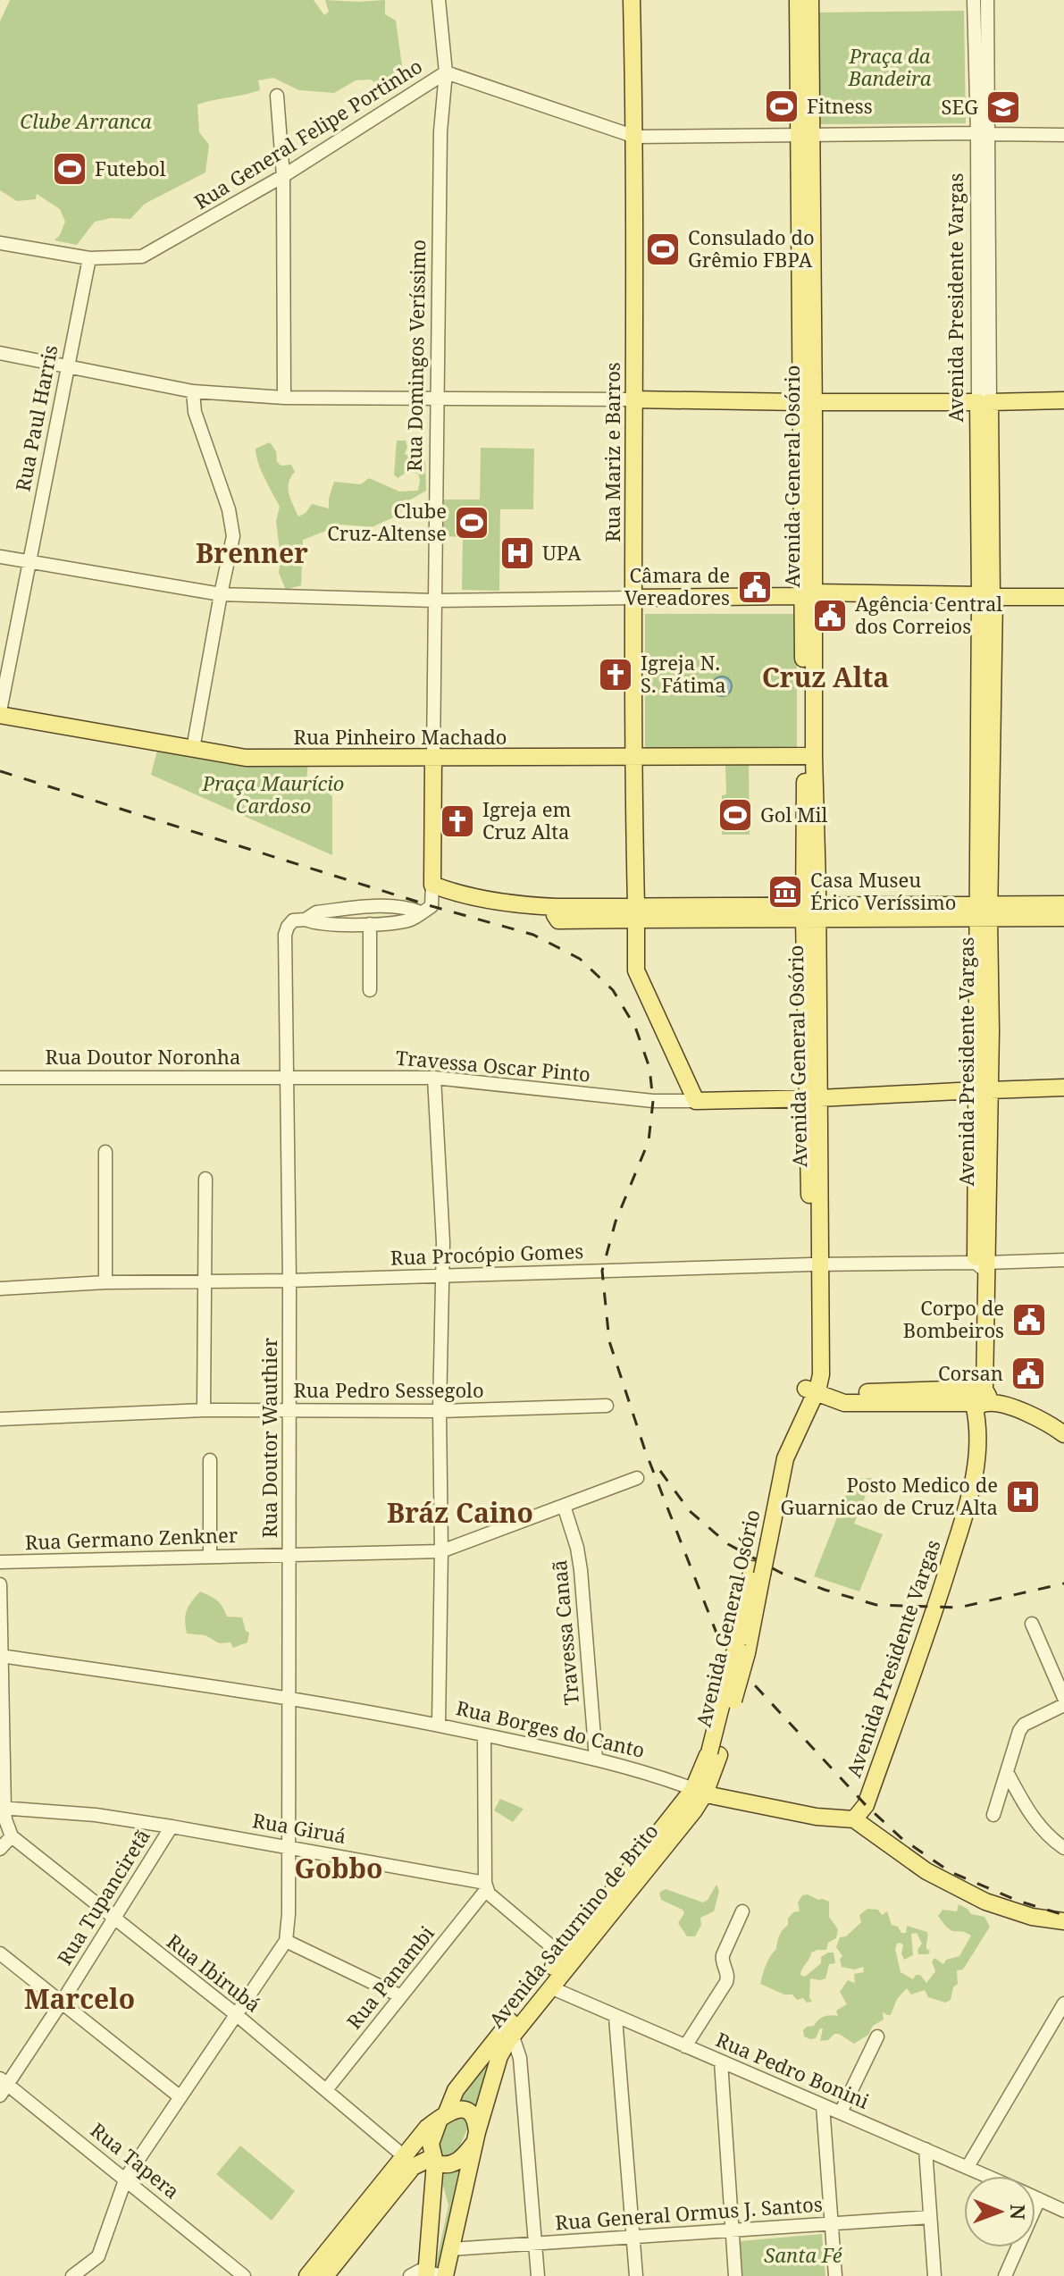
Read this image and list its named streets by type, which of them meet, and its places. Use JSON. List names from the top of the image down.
{
  "streets": {
    "main road": [
      "Avenida Presidente Vargas",
      "Rua Domingos Veríssimo",
      "Rua Mariz e Barros",
      "Avenida General Osório",
      "Rua Pinheiro Machado",
      "Rua Borges do Canto",
      "Avenida Saturnino de Brito"
    ],
    "street": [
      "Rua General Felipe Portinho",
      "Rua Paul Harris",
      "Rua Doutor Noronha",
      "Travessa Oscar Pinto",
      "Rua Procópio Gomes",
      "Rua Pedro Sessegolo",
      "Rua Doutor Wauthier",
      "Rua Germano Zenkner",
      "Travessa Canaã",
      "Rua Giruá",
      "Rua Tupanciretã",
      "Rua Ibirubá",
      "Rua Panambi",
      "Rua Pedro Bonini",
      "Rua Tapera",
      "Rua General Ormus J. Santos"
    ]
  },
  "crossings": [
    ["Rua General Felipe Portinho", "Avenida Presidente Vargas"],
    ["Rua General Felipe Portinho", "Rua Domingos Veríssimo"],
    ["Rua General Felipe Portinho", "Rua Paul Harris"],
    ["Rua General Felipe Portinho", "Rua Mariz e Barros"],
    ["Rua General Felipe Portinho", "Avenida General Osório"],
    ["Avenida Presidente Vargas", "Rua Procópio Gomes"],
    ["Avenida Presidente Vargas", "Rua Borges do Canto"],
    ["Rua Domingos Veríssimo", "Rua Pinheiro Machado"],
    ["Rua Paul Harris", "Rua Pinheiro Machado"],
    ["Rua Mariz e Barros", "Rua Pinheiro Machado"],
    ["Rua Mariz e Barros", "Travessa Oscar Pinto"],
    ["Avenida General Osório", "Rua Pinheiro Machado"],
    ["Avenida General Osório", "Rua Procópio Gomes"],
    ["Avenida General Osório", "Rua Borges do Canto"],
    ["Avenida General Osório", "Avenida Saturnino de Brito"],
    ["Rua Doutor Noronha", "Travessa Oscar Pinto"],
    ["Rua Doutor Noronha", "Rua Doutor Wauthier"],
    ["Travessa Oscar Pinto", "Rua Doutor Wauthier"],
    ["Rua Procópio Gomes", "Rua Doutor Wauthier"],
    ["Rua Pedro Sessegolo", "Rua Doutor Wauthier"],
    ["Rua Doutor Wauthier", "Rua Germano Zenkner"],
    ["Rua Doutor Wauthier", "Rua Borges do Canto"],
    ["Rua Doutor Wauthier", "Rua Giruá"],
    ["Rua Germano Zenkner", "Travessa Canaã"],
    ["Travessa Canaã", "Rua Borges do Canto"],
    ["Rua Borges do Canto", "Avenida Saturnino de Brito"],
    ["Rua Giruá", "Rua Tupanciretã"],
    ["Rua Giruá", "Rua Panambi"],
    ["Rua Tupanciretã", "Rua Ibirubá"],
    ["Rua Tupanciretã", "Rua Tapera"],
    ["Avenida Saturnino de Brito", "Rua Ibirubá"],
    ["Avenida Saturnino de Brito", "Rua Pedro Bonini"],
    ["Avenida Saturnino de Brito", "Rua General Ormus J. Santos"],
    ["Rua Ibirubá", "Rua Panambi"]
  ],
  "districts": [
    "Brenner",
    "Cruz Alta",
    "Bráz Caino",
    "Gobbo",
    "Marcelo"
  ],
  "parks": [
    "Praça da Bandeira",
    "Clube Arranca",
    "Praça Maurício Cardoso",
    "Santa Fé"
  ],
  "places": {
    "sports": [
      "Fitness",
      "Futebol",
      "Consulado do Grêmio FBPA",
      "Clube Cruz-Altense",
      "Gol Mil"
    ],
    "school or university": ["SEG"],
    "hospital": ["UPA", "Posto Medico de Guarnicao de Cruz Alta"],
    "public building": [
      "Câmara de Vereadores",
      "Agência Central dos Correios",
      "Corpo de Bombeiros",
      "Corsan"
    ],
    "church": ["Igreja N. S. Fátima", "Igreja em Cruz Alta"],
    "museum": ["Casa Museu Érico Veríssimo"]
  },
  "north": "right"
}
